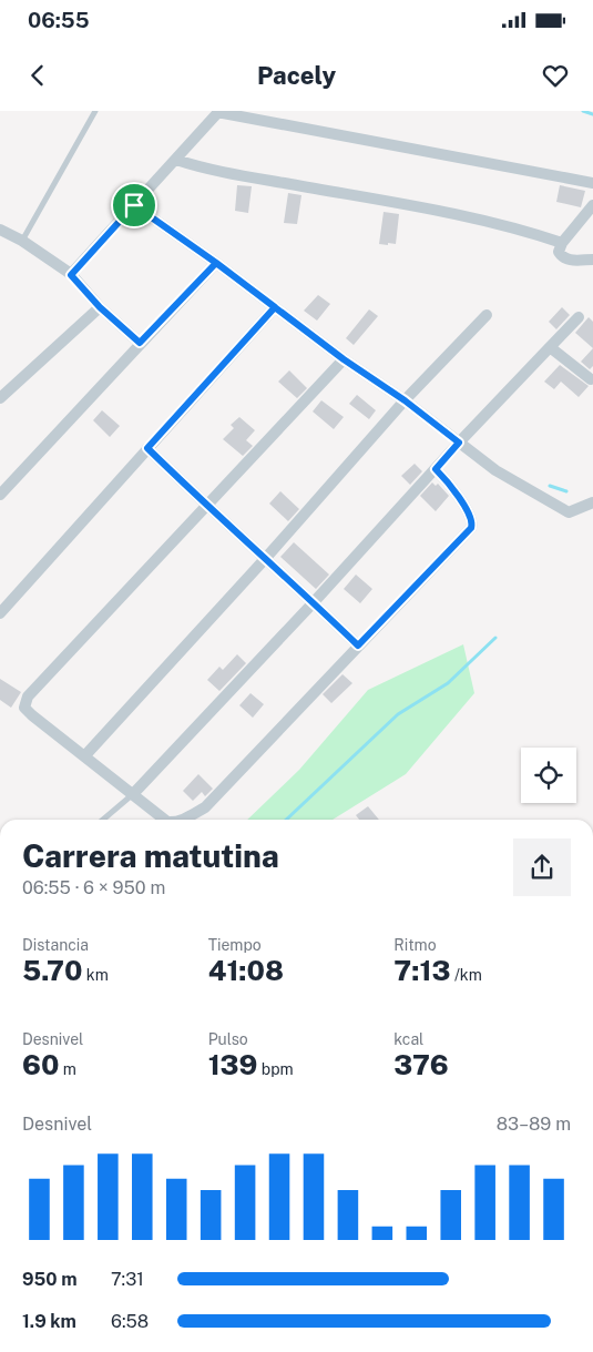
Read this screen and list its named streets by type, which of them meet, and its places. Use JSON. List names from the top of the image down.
{
  "page": {
    "status": "06:55",
    "header": "Pacely",
    "heading": ["Carrera matutina", "06:55 · 6 × 950 m"],
    "stats": [
      ["Distancia", "5.70 km"],
      ["Tiempo", "41:08"],
      ["Ritmo", "7:13 /km"],
      ["Desnivel", "60 m"],
      ["Pulso", "139 bpm"],
      ["kcal", "376"]
    ],
    "chart": ["Desnivel", "83–89 m"],
    "list": [
      {
        "name": "950 m",
        "note": "7:31"
      },
      {
        "name": "1.9 km",
        "note": "6:58"
      }
    ]
  }
}
